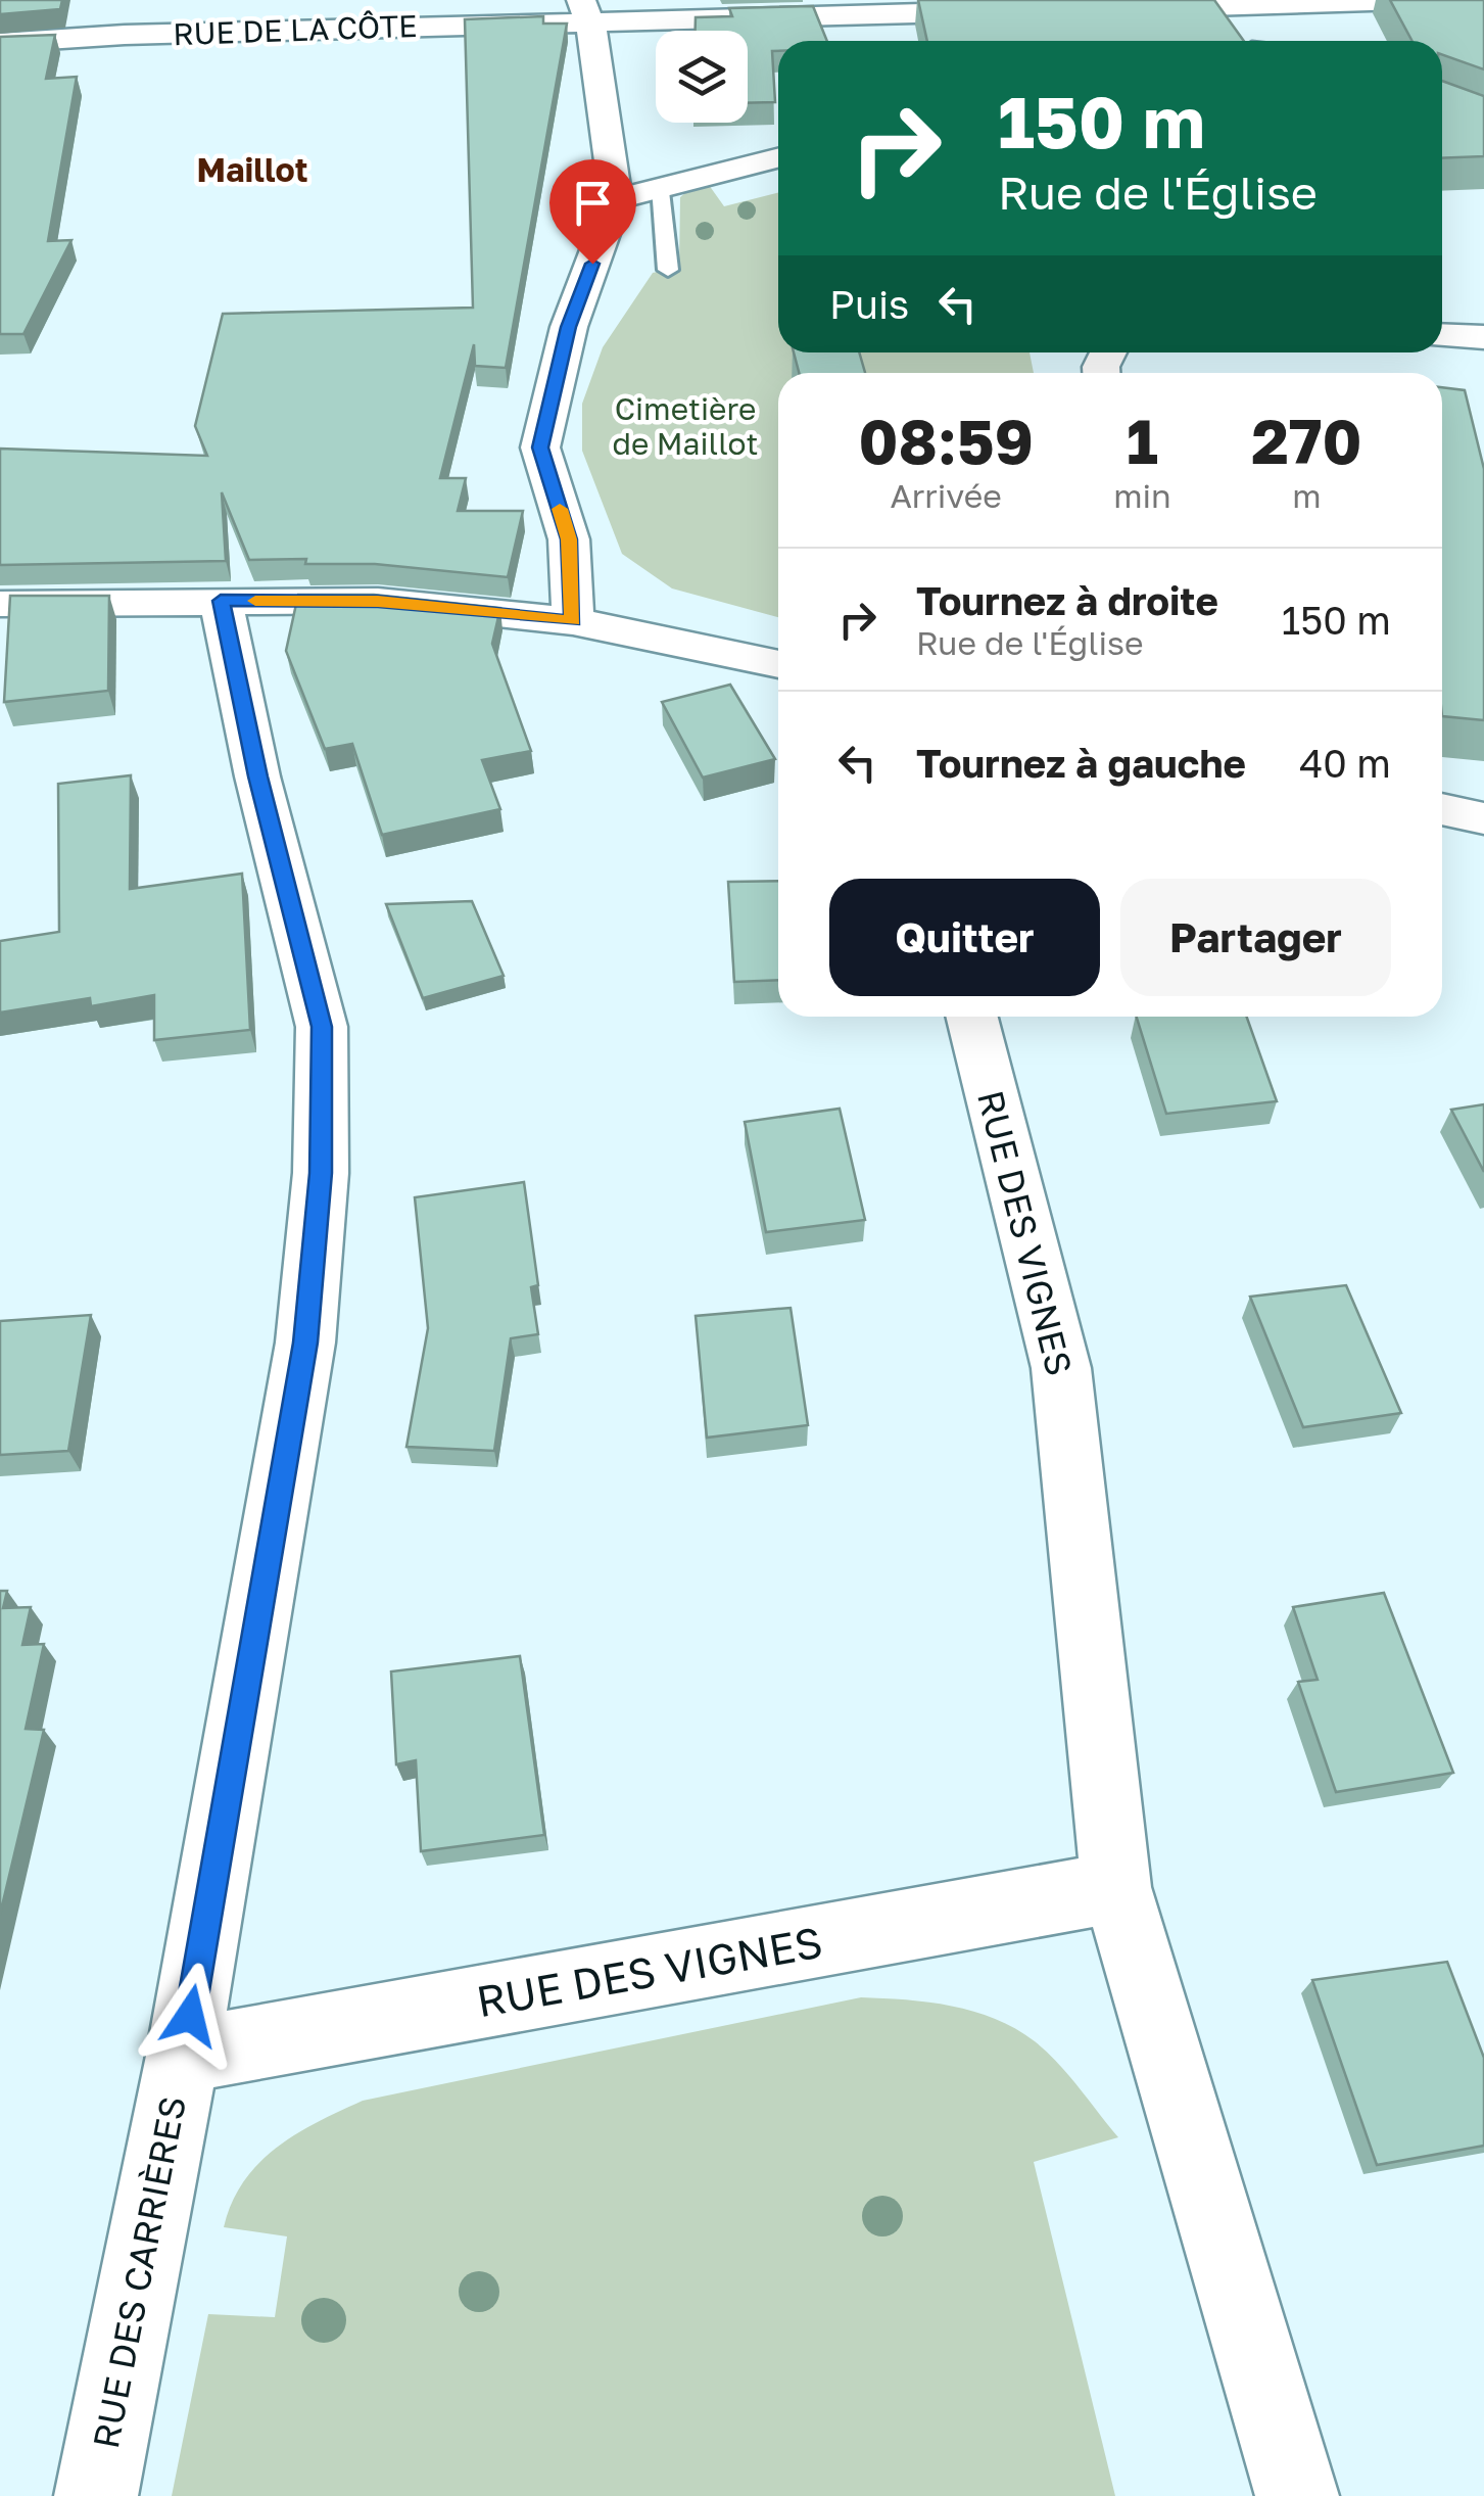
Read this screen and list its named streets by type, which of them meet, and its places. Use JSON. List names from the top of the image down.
{
  "streets": {
    "street": ["RUE DE LA CÔTE", "RUE DES VIGNES", "RUE DES CARRIÈRES"]
  },
  "crossings": [
    ["RUE DES VIGNES", "RUE DES CARRIÈRES"]
  ],
  "districts": ["Maillot"],
  "parks": ["Cimetière de Maillot"],
  "page": {
    "turn": ["150 m", "Rue de l'Église"],
    "then": "Puis",
    "eta": [
      "08:59",
      "Arrivée",
      "1",
      "min",
      "270",
      "m"
    ],
    "list": [
      {
        "name": "Tournez à droite",
        "note": "Rue de l'Église",
        "value": "150 m"
      },
      {
        "name": "Tournez à gauche",
        "value": "40 m"
      }
    ],
    "buttons": ["Quitter", "Partager"]
  }
}
